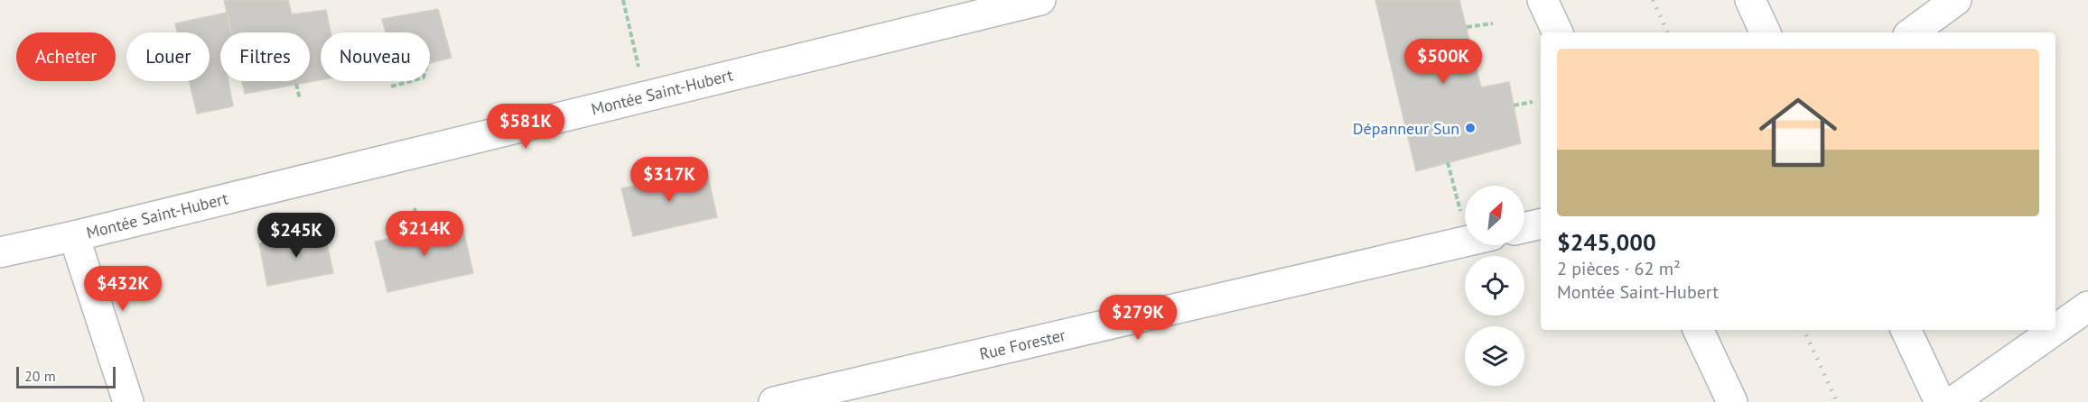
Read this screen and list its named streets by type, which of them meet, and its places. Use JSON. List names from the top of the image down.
{
  "streets": {
    "street": ["Montée Saint-Hubert", "Rue Forester"]
  },
  "places": ["Dépanneur Sun"],
  "scale_bar": "20 m",
  "north": "top right",
  "page": {
    "chip": [
      "Acheter",
      "Louer",
      "Filtres",
      "Nouveau"
    ],
    "list": [
      {
        "name": "$245,000",
        "note": "2 pièces · 62 m² · Montée Saint-Hubert"
      }
    ],
    "price": [
      "$500K",
      "$581K",
      "$317K",
      "$214K",
      "$245K",
      "$432K",
      "$279K"
    ],
    "scale": "20 m"
  }
}
